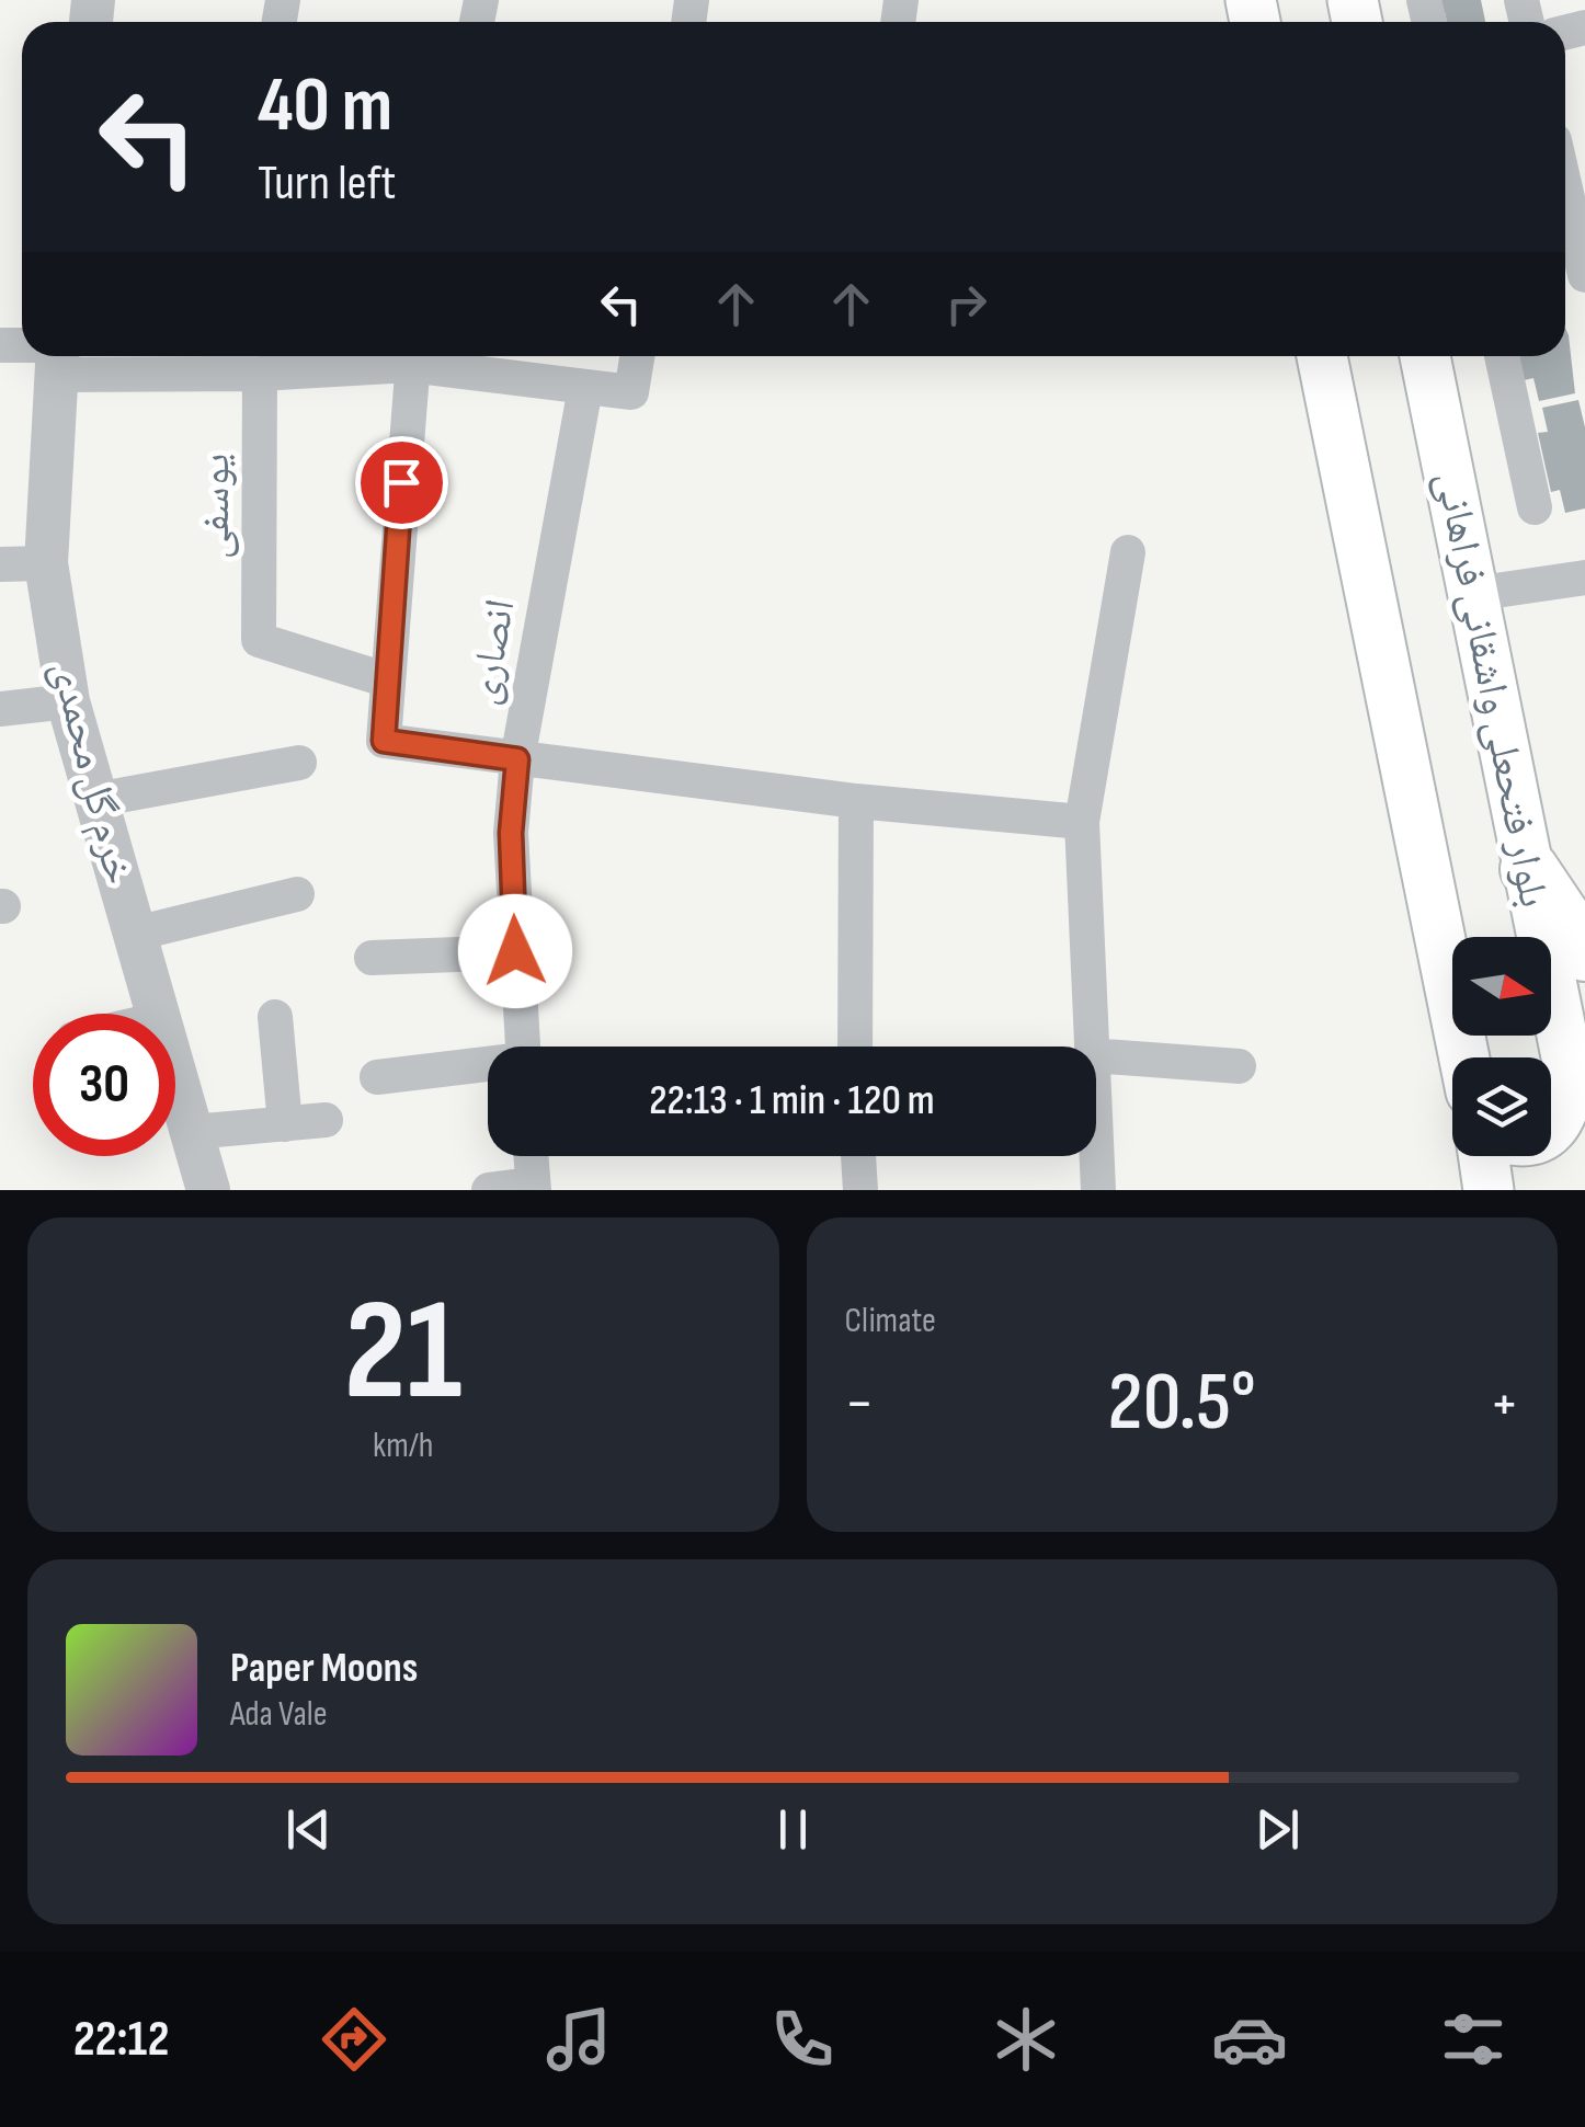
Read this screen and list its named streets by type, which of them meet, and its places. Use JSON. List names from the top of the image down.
{
  "streets": {
    "main road": ["بلوار فتحعلی واشقانی فراهانی"],
    "street": ["یوسفی", "انصاری", "خرم گل محمدی"]
  },
  "north": "right",
  "page": {
    "turn": ["40 m", "Turn left"],
    "limit": "30",
    "trip": "22:13 · 1 min · 120 m",
    "tile": [
      ["21", "km/h"],
      "Climate"
    ],
    "heat": ["−", "20.5°", "+"],
    "song": ["Paper Moons", "Ada Vale"],
    "tabs": "22:12"
  }
}
